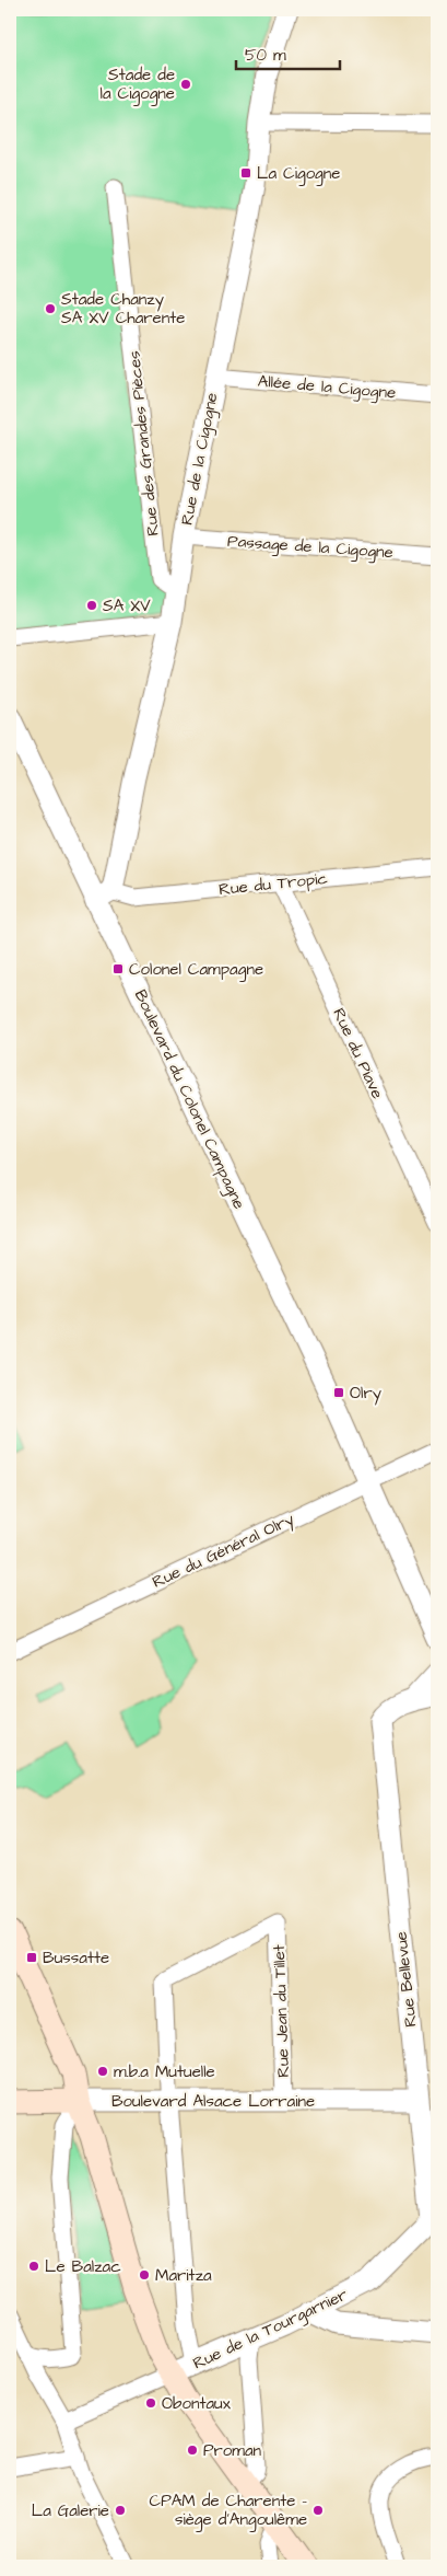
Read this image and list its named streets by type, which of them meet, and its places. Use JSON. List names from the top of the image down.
{
  "streets": {
    "main road": ["Boulevard Alsace Lorraine"],
    "street": [
      "Allée de la Cigogne",
      "Rue des Grandes Pièces",
      "Rue de la Cigogne",
      "Passage de la Cigogne",
      "Rue du Tropic",
      "Rue du Piave",
      "Boulevard du Colonel Campagne",
      "Rue du Général Olry",
      "Rue Bellevue",
      "Rue Jean du Tillet",
      "Rue de la Tourgarnier"
    ]
  },
  "crossings": [
    ["Allée de la Cigogne", "Rue de la Cigogne"],
    ["Rue des Grandes Pièces", "Rue de la Cigogne"],
    ["Rue de la Cigogne", "Passage de la Cigogne"],
    ["Rue de la Cigogne", "Rue du Tropic"],
    ["Rue de la Cigogne", "Boulevard du Colonel Campagne"],
    ["Rue du Tropic", "Rue du Piave"],
    ["Rue du Tropic", "Boulevard du Colonel Campagne"],
    ["Boulevard du Colonel Campagne", "Rue du Général Olry"],
    ["Rue Bellevue", "Boulevard Alsace Lorraine"],
    ["Rue Bellevue", "Rue de la Tourgarnier"],
    ["Rue Jean du Tillet", "Boulevard Alsace Lorraine"]
  ],
  "places": {
    "other": [
      "Stade de la Cigogne",
      "Stade Chanzy SA XV Charente",
      "SA XV",
      "m.b.a Mutuelle",
      "Le Balzac",
      "Maritza",
      "Obontaux",
      "Proman",
      "La Galerie",
      "CPAM de Charente - siège d'Angoulême"
    ],
    "transit": [
      "La Cigogne",
      "Colonel Campagne",
      "Olry",
      "Bussatte"
    ]
  },
  "scale_bar": "50 m"
}
